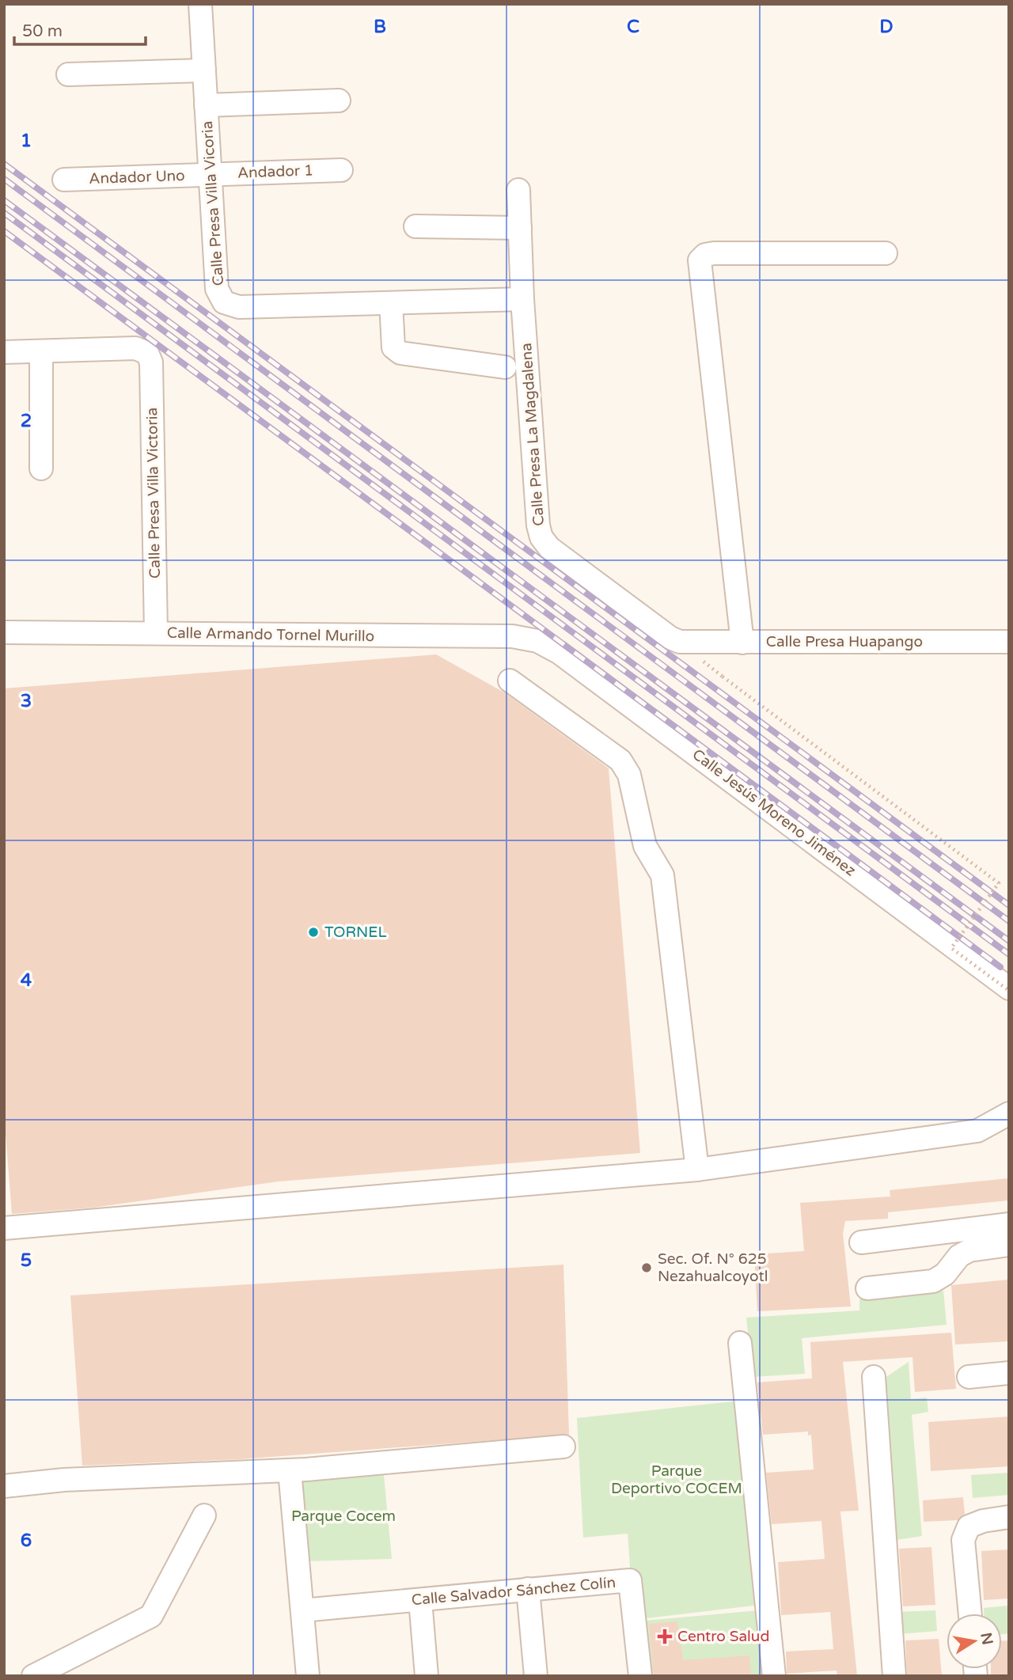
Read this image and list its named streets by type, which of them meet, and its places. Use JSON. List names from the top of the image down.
{
  "streets": {
    "street": [
      "Andador 1",
      "Andador Uno",
      "Calle Presa Villa Vicoria",
      "Calle Presa La Magdalena",
      "Calle Presa Villa Victoria",
      "Calle Armando Tornel Murillo",
      "Calle Presa Huapango",
      "Calle Jesús Moreno Jiménez",
      "Calle Salvador Sánchez Colín"
    ]
  },
  "crossings": [
    ["Andador 1", "Andador Uno"],
    ["Andador 1", "Calle Presa Villa Vicoria"],
    ["Andador Uno", "Calle Presa Villa Vicoria"],
    ["Calle Presa Villa Vicoria", "Calle Presa La Magdalena"],
    ["Calle Presa La Magdalena", "Calle Presa Huapango"],
    ["Calle Presa Villa Victoria", "Calle Armando Tornel Murillo"],
    ["Calle Armando Tornel Murillo", "Calle Jesús Moreno Jiménez"]
  ],
  "parks": ["Parque Deportivo COCEM", "Parque Cocem"],
  "places": {
    "other": ["TORNEL", "Sec. Of. N° 625 Nezahualcoyotl"],
    "health": ["Centro Salud"]
  },
  "scale_bar": "50 m",
  "north": "right",
  "grid": {
    "columns": ["B", "C", "D"],
    "rows": [
      "1",
      "2",
      "3",
      "4",
      "5",
      "6"
    ]
  }
}
